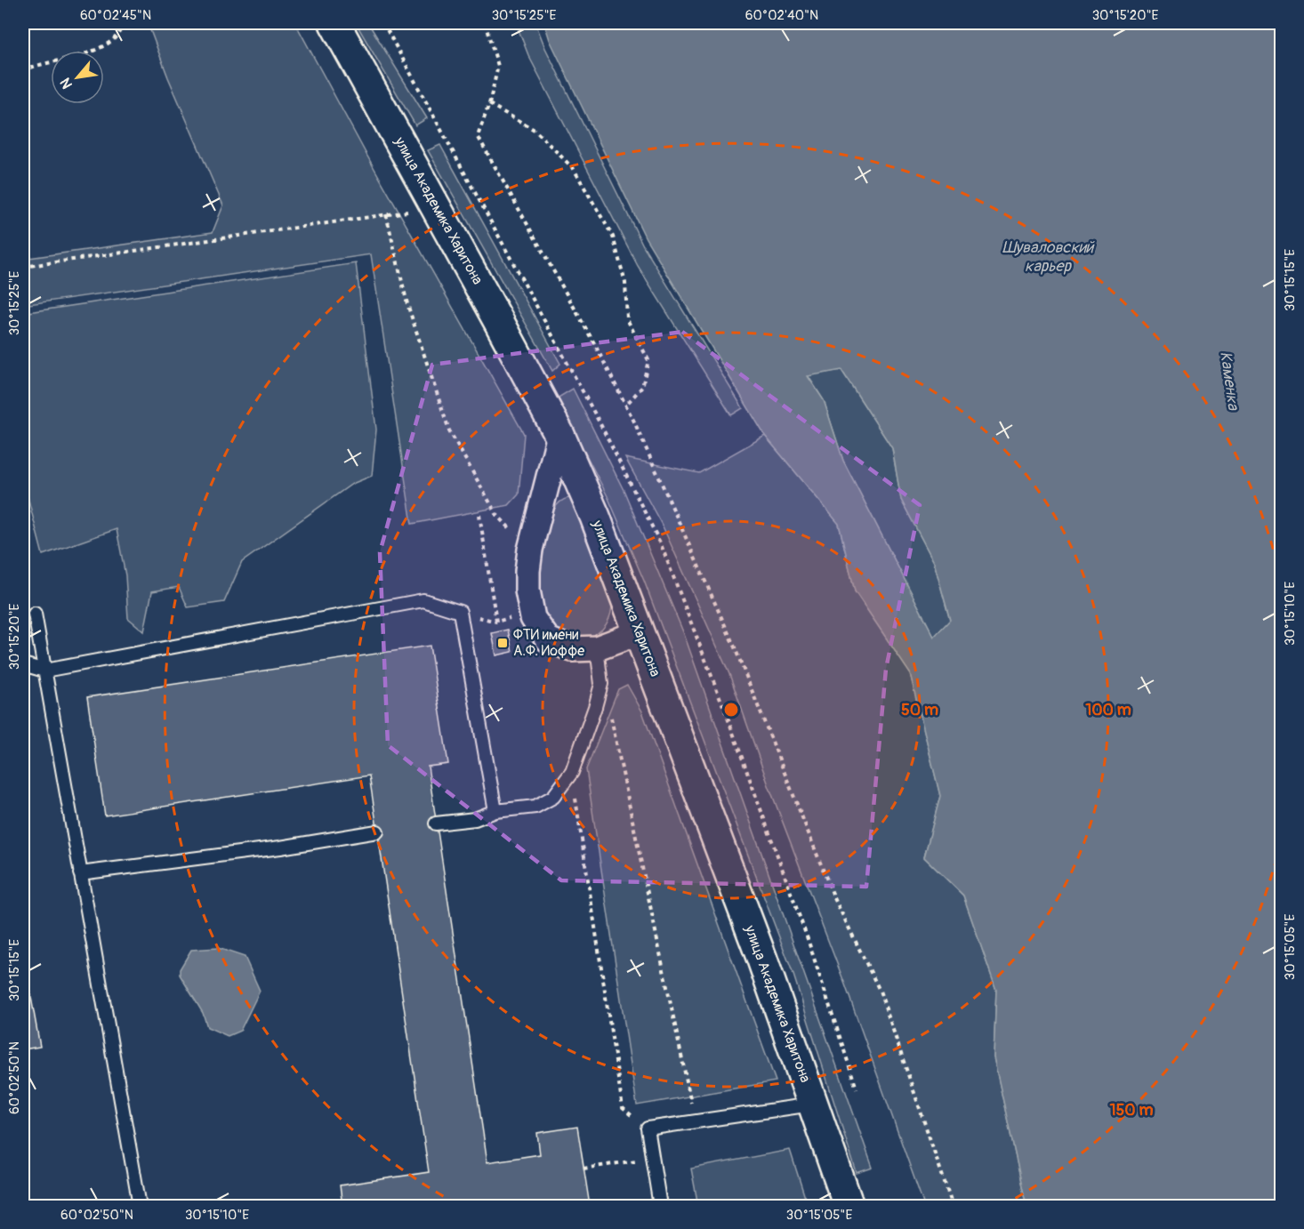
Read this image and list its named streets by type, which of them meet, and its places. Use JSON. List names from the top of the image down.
{
  "streets": {
    "street": ["улица Академика Харитона"]
  },
  "water": ["Шуваловский карьер", "Каменка"],
  "places": {
    "transit": ["ФТИ имени А.Ф. Иоффе"]
  },
  "north": "bottom left",
  "coordinates": [
    "60°02'45\"N",
    "30°15'25\"E",
    "60°02'40\"N",
    "30°15'20\"E",
    "30°15'15\"E",
    "30°15'10\"E",
    "30°15'05\"E",
    "60°02'50\"N"
  ],
  "rings": ["50 m", "100 m", "150 m"]
}
